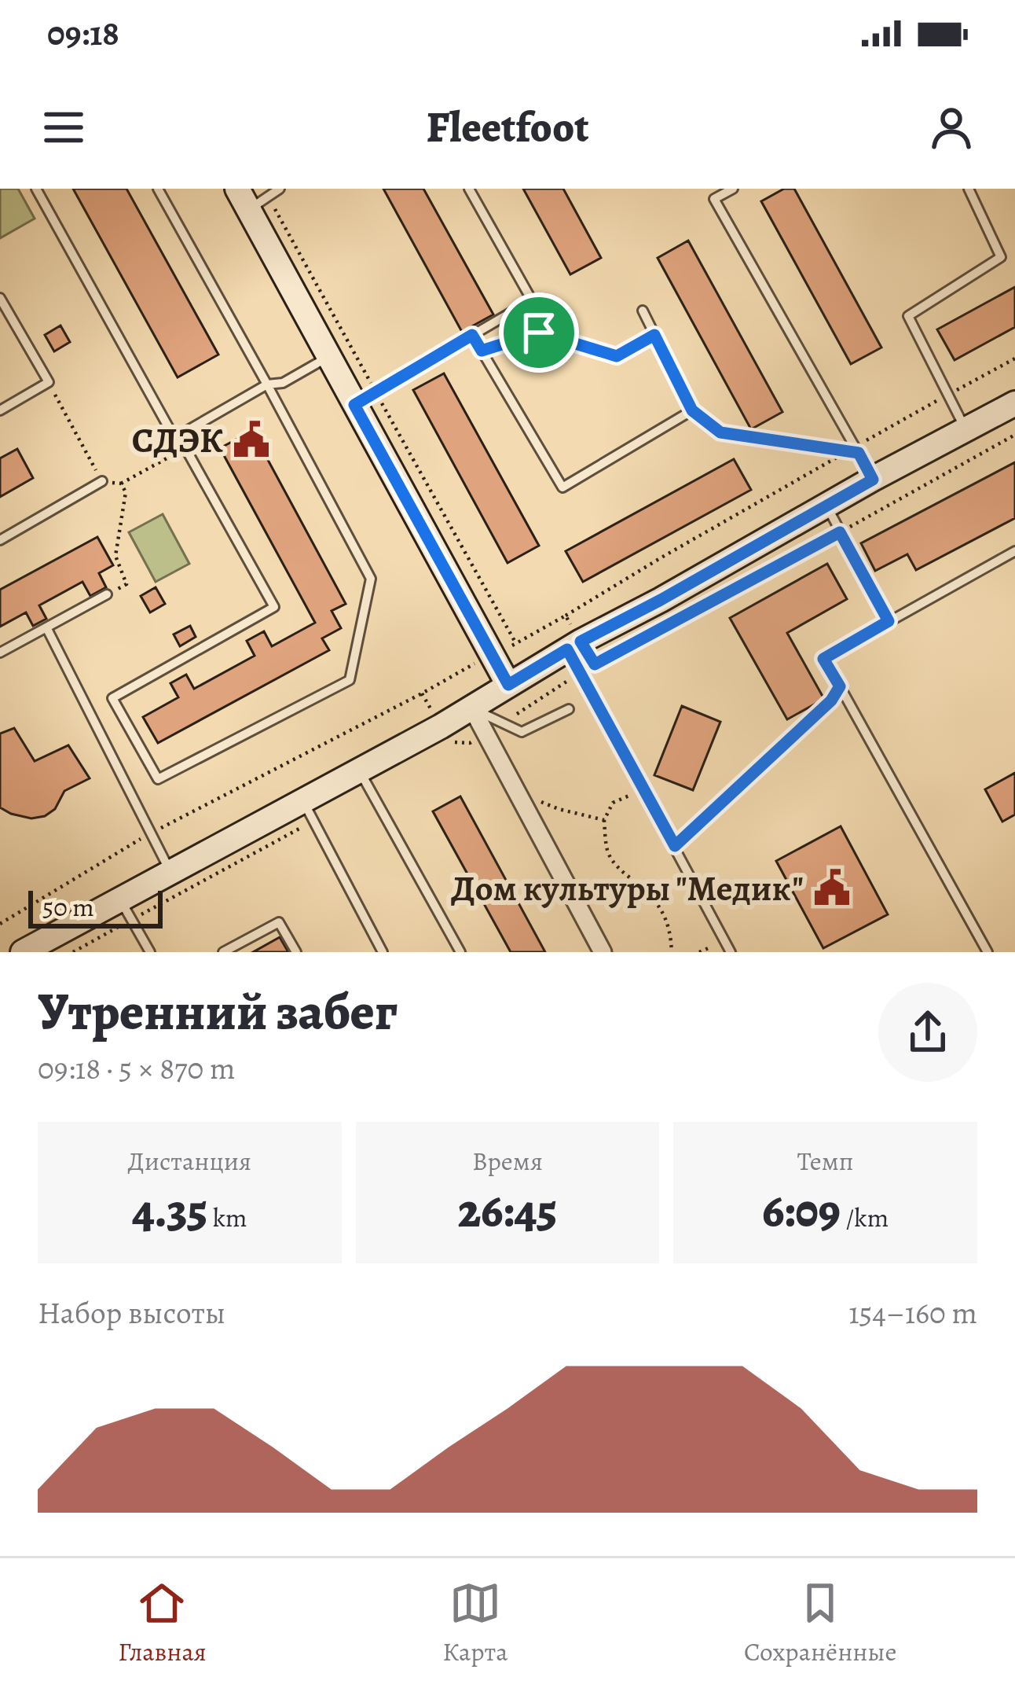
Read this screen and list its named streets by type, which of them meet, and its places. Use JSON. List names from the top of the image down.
{
  "places": {
    "public building": ["СДЭК", "Дом культуры \"Медик\""]
  },
  "scale_bar": "50 m",
  "page": {
    "status": "09:18",
    "header": "Fleetfoot",
    "scale": "50 m",
    "heading": ["Утренний забег", "09:18 · 5 × 870 m"],
    "stats": [
      ["Дистанция", "4.35 km"],
      ["Время", "26:45"],
      ["Темп", "6:09 /km"]
    ],
    "chart": ["Набор высоты", "154–160 m"],
    "tabs": ["Главная", "Карта", "Сохранённые"]
  }
}
